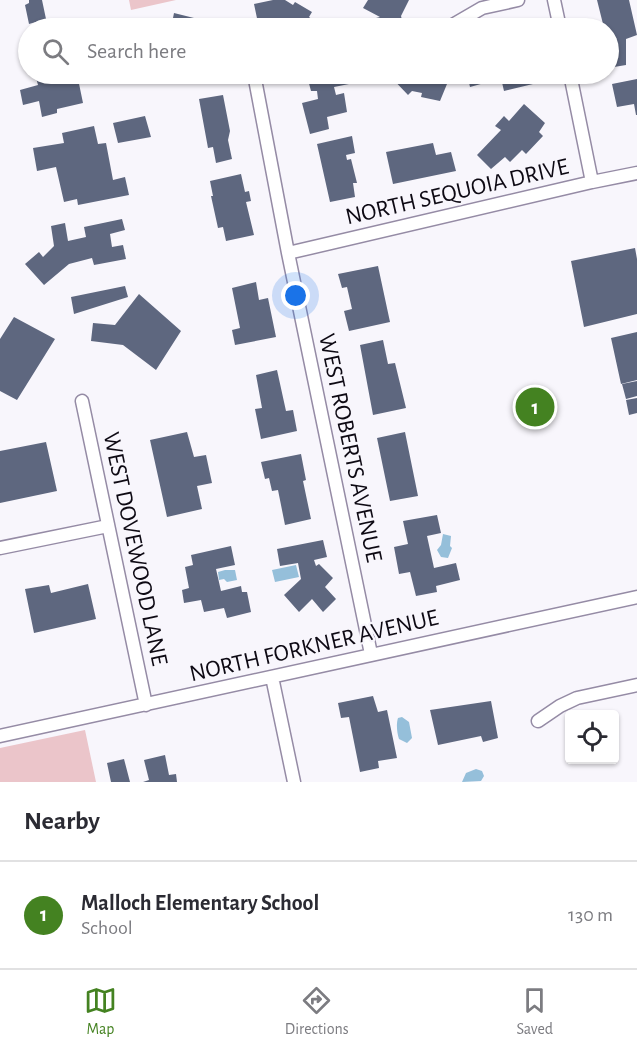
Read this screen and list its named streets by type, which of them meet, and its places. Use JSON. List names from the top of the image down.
{
  "streets": {
    "street": [
      "NORTH SEQUOIA DRIVE",
      "WEST ROBERTS AVENUE",
      "WEST DOVEWOOD LANE",
      "NORTH FORKNER AVENUE"
    ]
  },
  "crossings": [
    ["NORTH SEQUOIA DRIVE", "WEST ROBERTS AVENUE"],
    ["WEST ROBERTS AVENUE", "NORTH FORKNER AVENUE"],
    ["WEST DOVEWOOD LANE", "NORTH FORKNER AVENUE"]
  ],
  "page": {
    "search": "Search here",
    "pins": "1",
    "heading": "Nearby",
    "list": [
      {
        "mark": "1",
        "name": "Malloch Elementary School",
        "note": "School",
        "value": "130 m"
      }
    ],
    "nav": ["Map", "Directions", "Saved"]
  }
}
